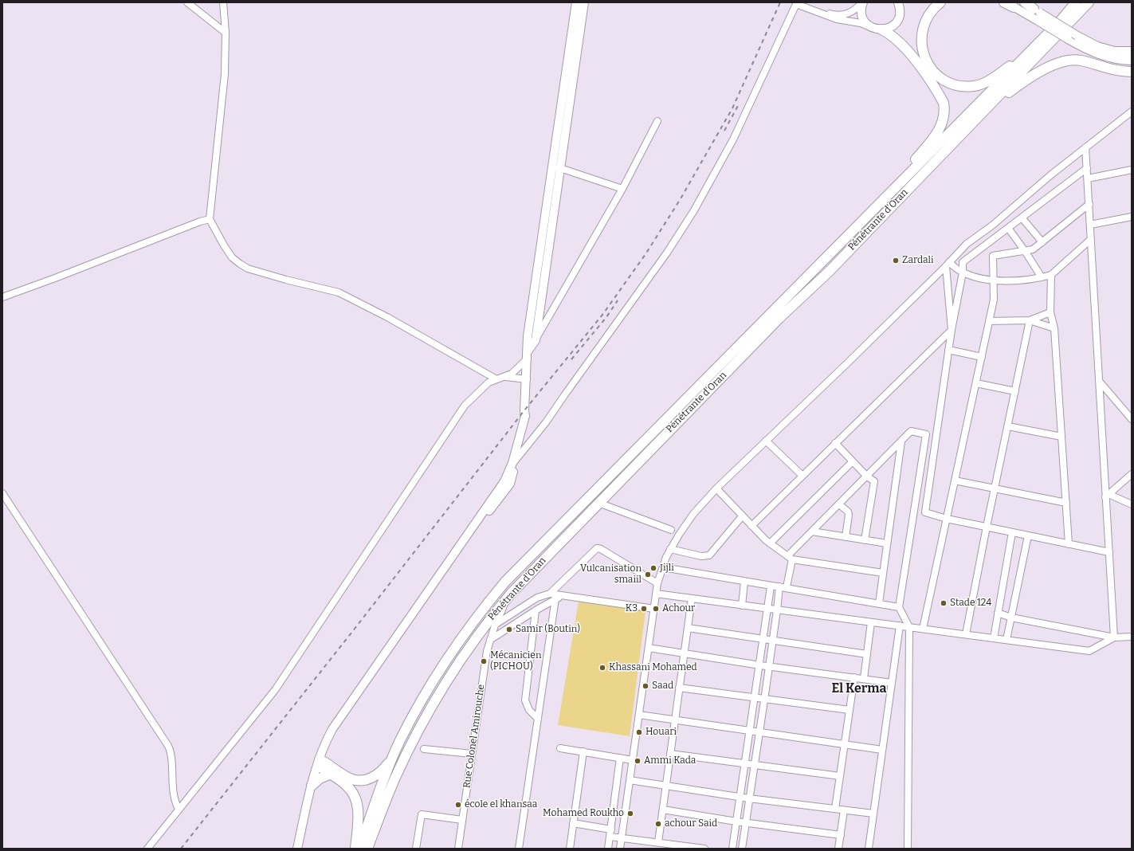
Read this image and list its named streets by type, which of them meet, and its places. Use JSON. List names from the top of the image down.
{
  "streets": {
    "highway": ["Pénétrante d'Oran"],
    "street": ["Rue Colonel Amirouche"]
  },
  "crossings": [
    ["Pénétrante d'Oran", "Rue Colonel Amirouche"]
  ],
  "districts": ["El Kerma"],
  "places": [
    "Zardali",
    "Jijli",
    "Vulcanisation smaiil",
    "Stade 124",
    "K3",
    "Achour",
    "Samir (Boutin)",
    "Mécanicien (PICHOU)",
    "Khassani Mohamed",
    "Saad",
    "Houari",
    "Ammi Kada",
    "école el khansaa",
    "Mohamed Roukho",
    "achour Said"
  ]
}
